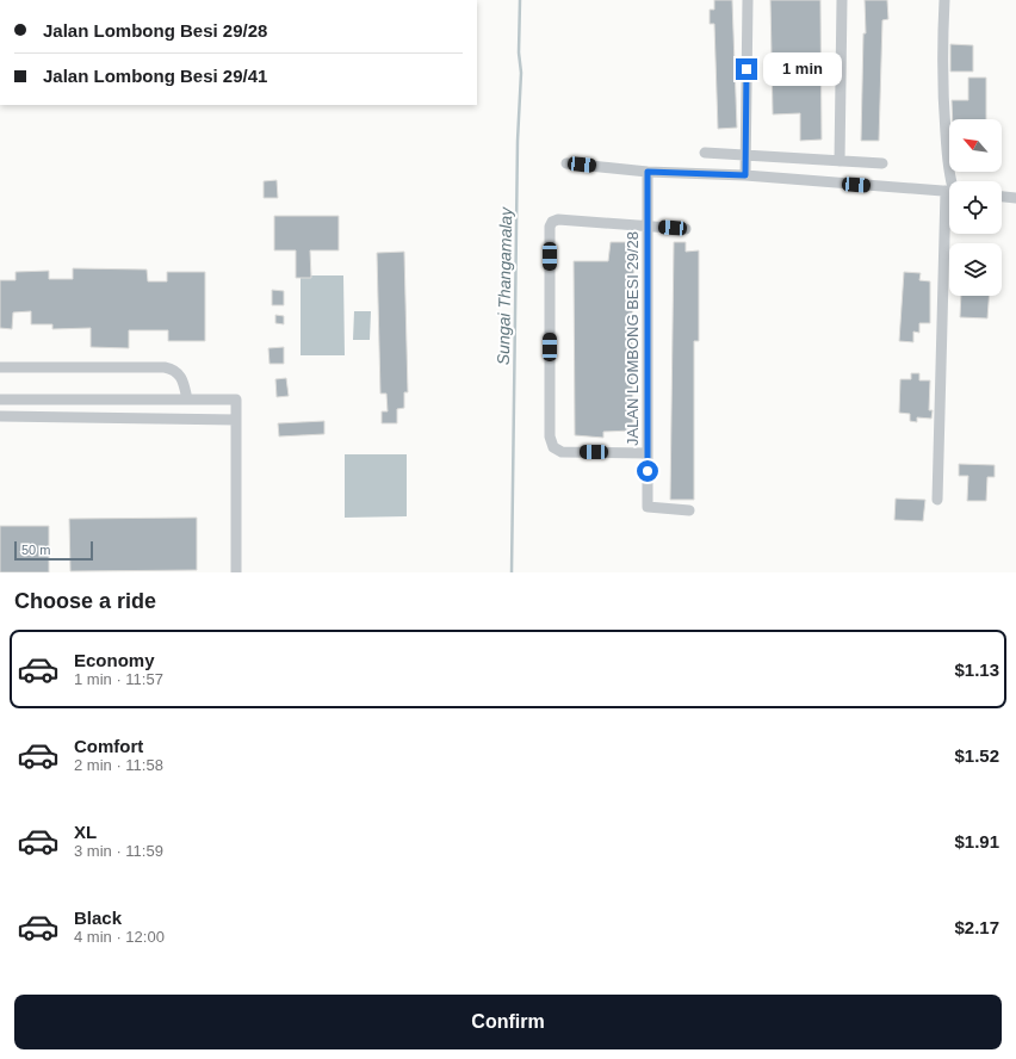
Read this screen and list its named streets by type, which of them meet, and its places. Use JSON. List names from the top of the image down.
{
  "streets": {
    "street": ["JALAN LOMBONG BESI 29/28"]
  },
  "water": ["Sungai Thangamalay"],
  "scale_bar": "50 m",
  "north": "top left",
  "page": {
    "banner": ["Jalan Lombong Besi 29/28", "Jalan Lombong Besi 29/41"],
    "bubble": "1 min",
    "scale": "50 m",
    "heading": "Choose a ride",
    "list": [
      {
        "name": "Economy",
        "note": "1 min · 11:57",
        "value": "$1.13"
      },
      {
        "name": "Comfort",
        "note": "2 min · 11:58",
        "value": "$1.52"
      },
      {
        "name": "XL",
        "note": "3 min · 11:59",
        "value": "$1.91"
      },
      {
        "name": "Black",
        "note": "4 min · 12:00",
        "value": "$2.17"
      }
    ],
    "buttons": "Confirm"
  }
}
